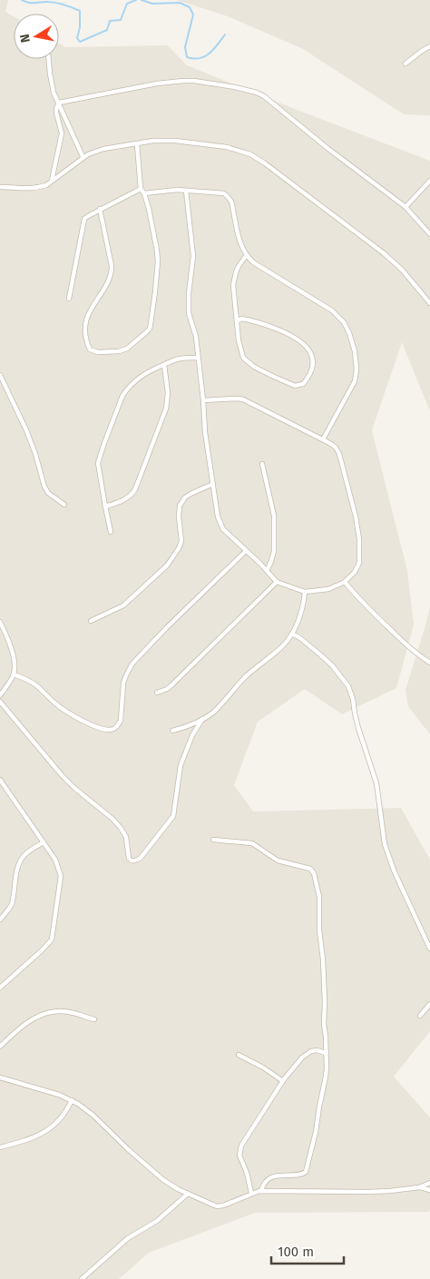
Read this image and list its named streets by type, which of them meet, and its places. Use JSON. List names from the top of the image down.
{
  "scale_bar": "100 m",
  "north": "left"
}
